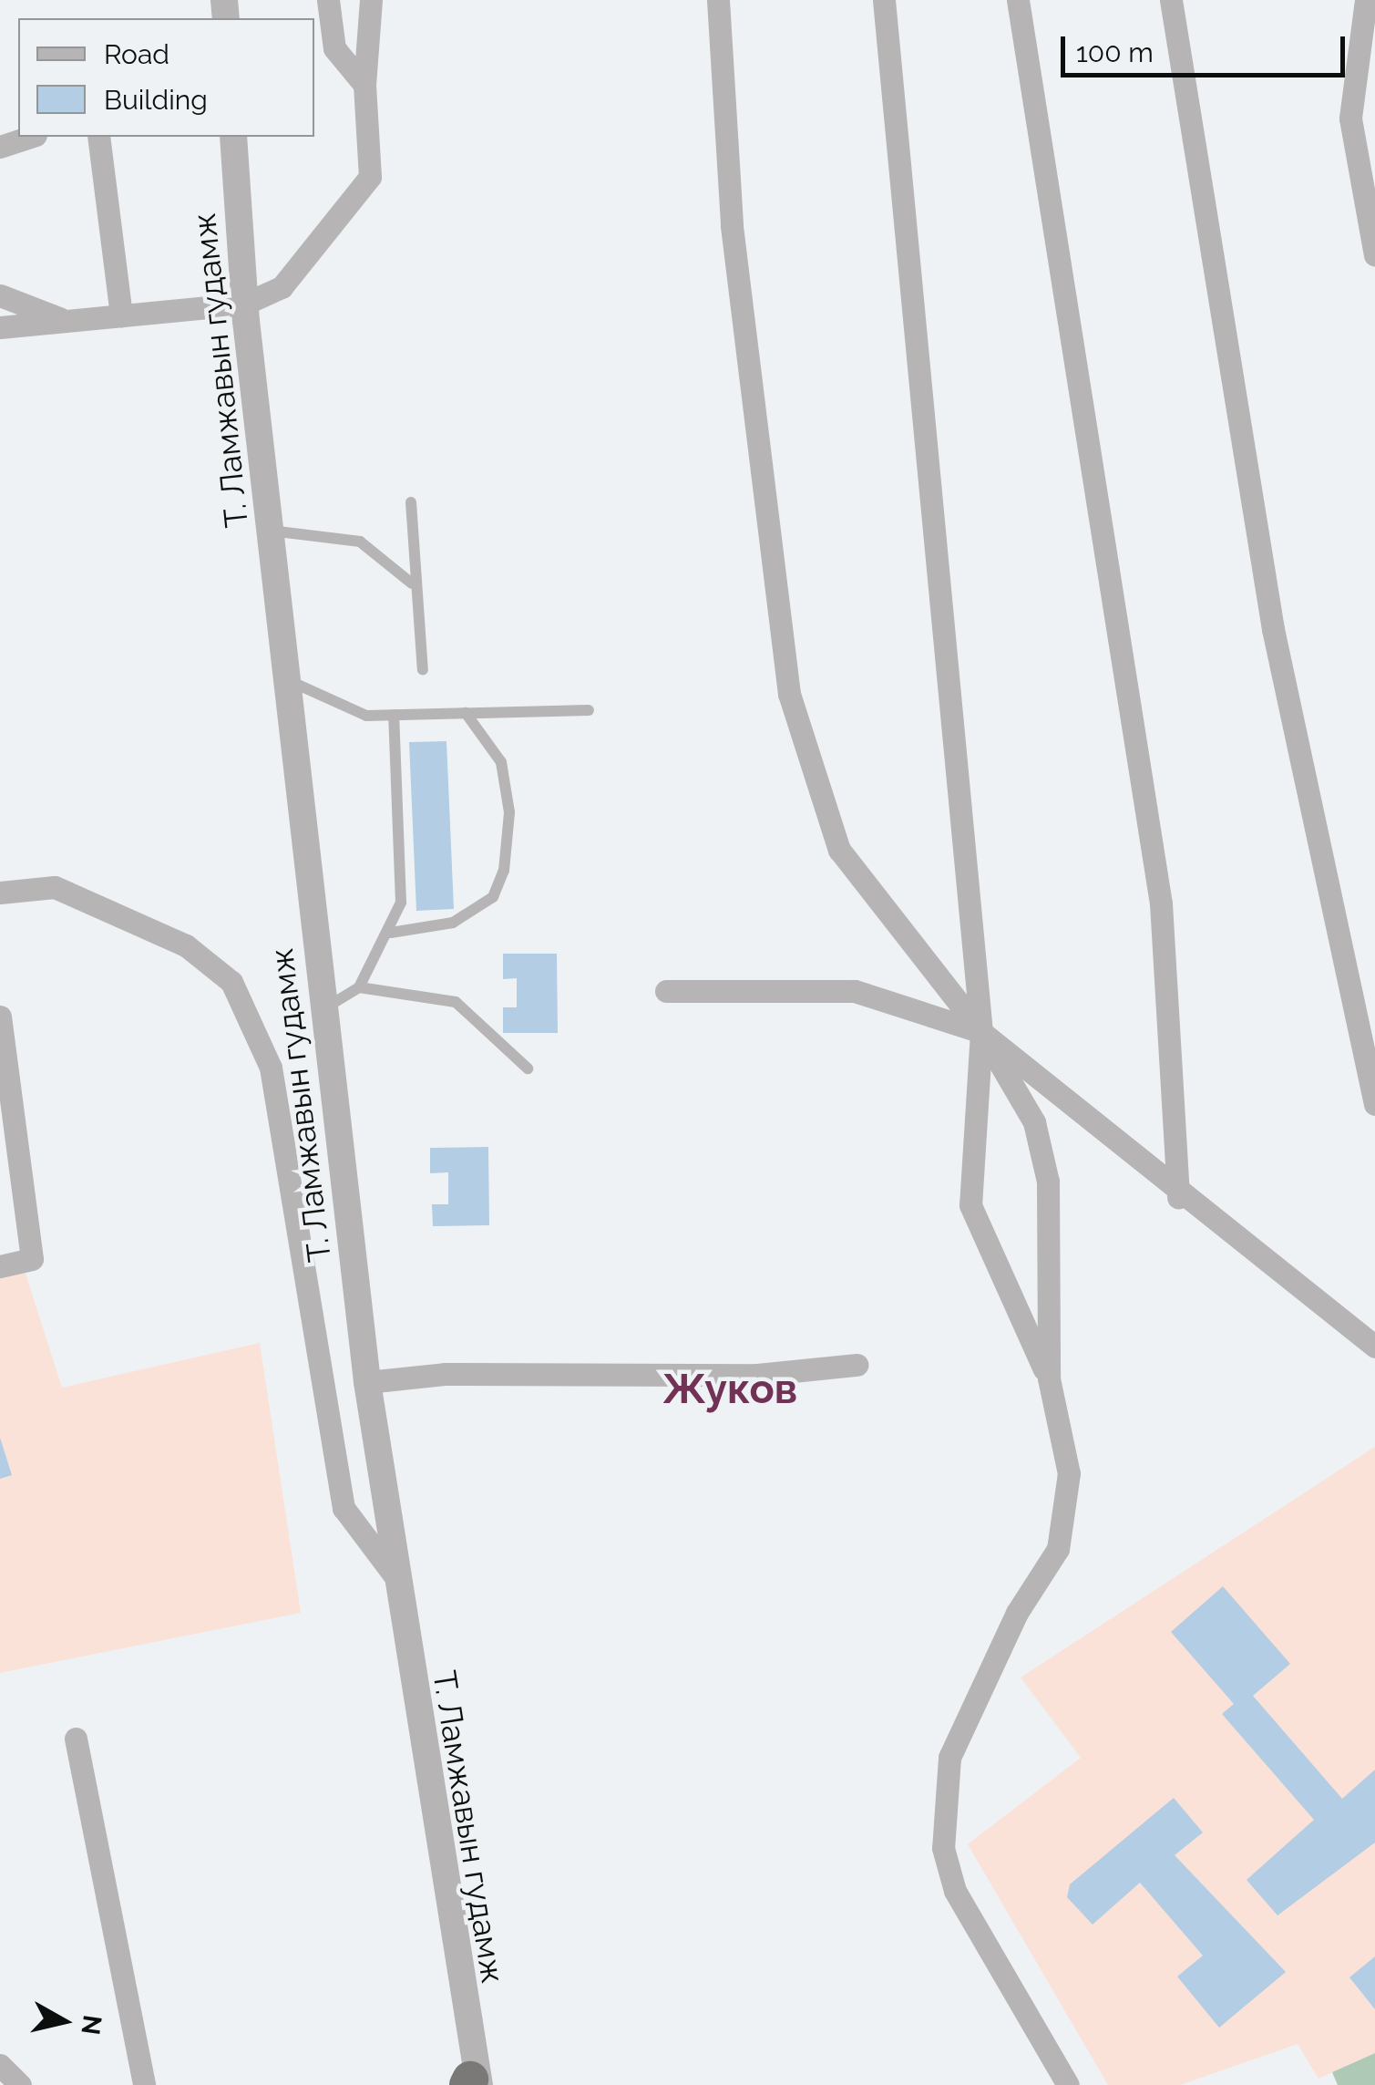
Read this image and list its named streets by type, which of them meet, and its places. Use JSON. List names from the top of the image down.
{
  "streets": {
    "street": ["Т. Ламжавын гудамж"]
  },
  "districts": ["Жуков"],
  "legend": ["Road", "Building"],
  "scale_bar": "100 m",
  "north": "right"
}
